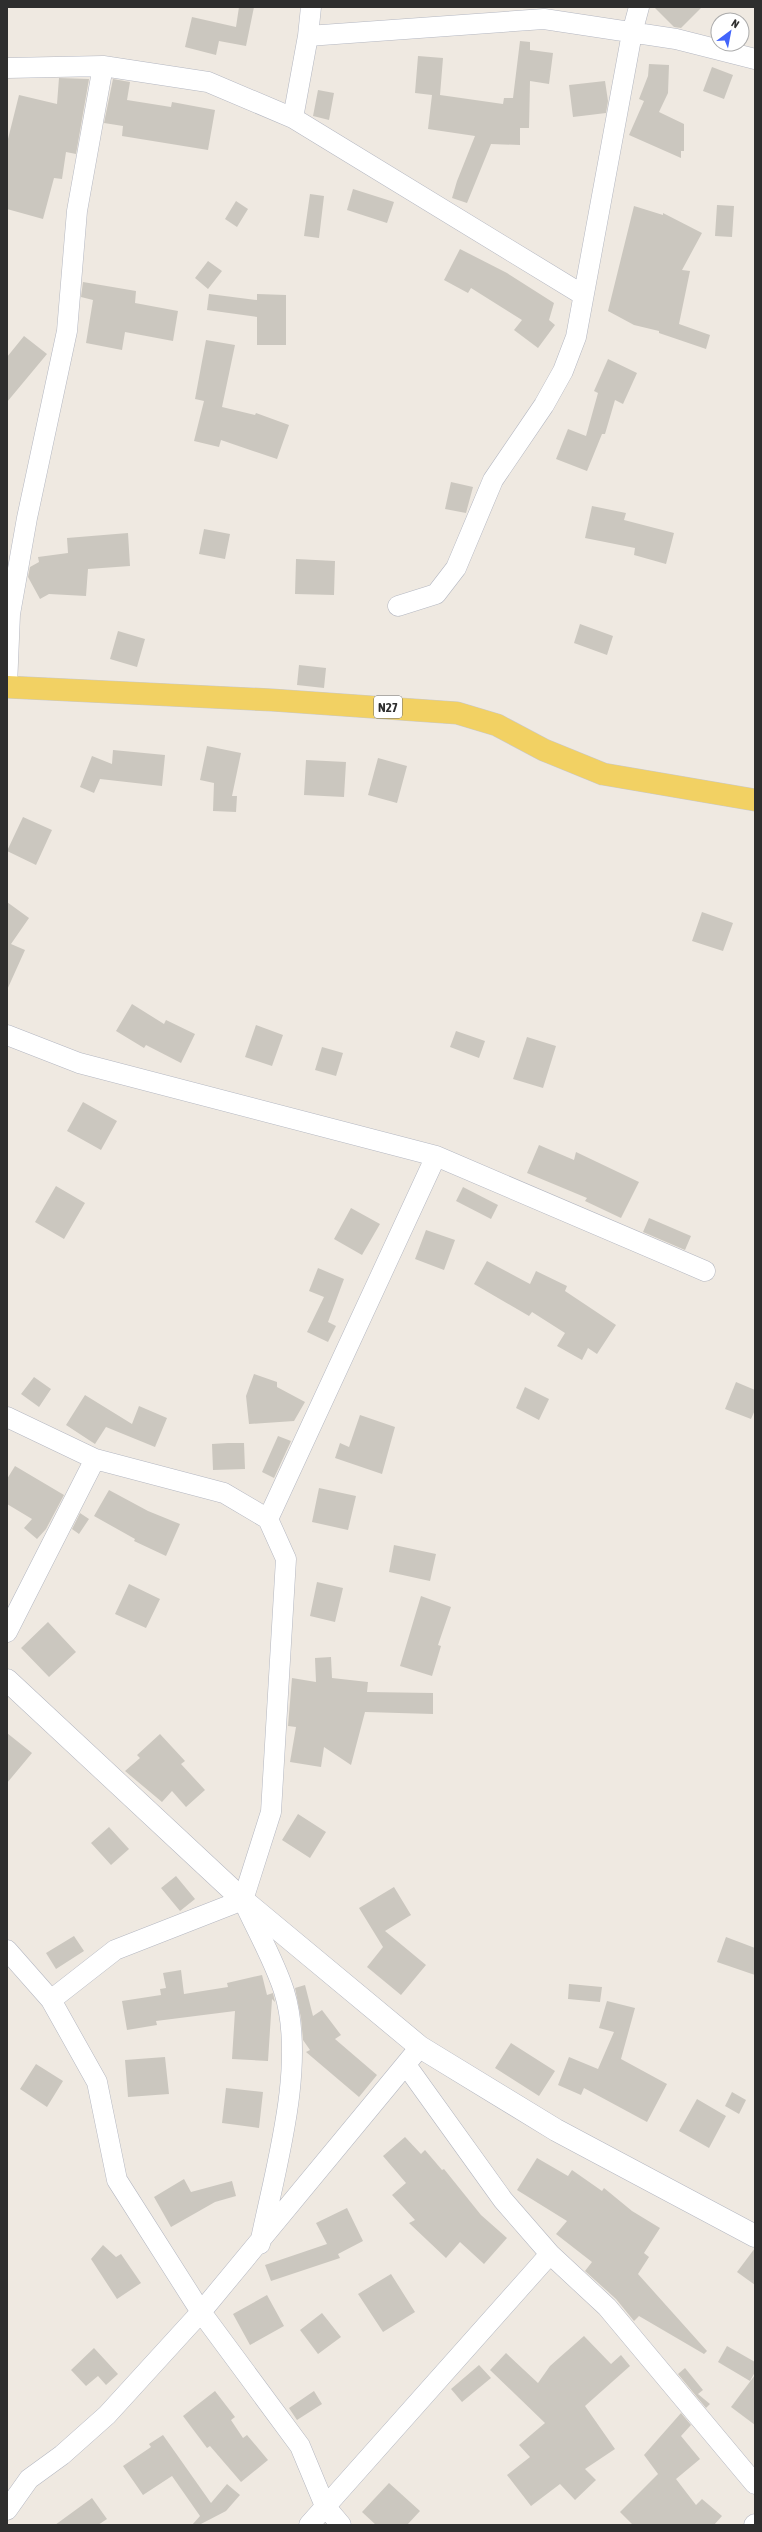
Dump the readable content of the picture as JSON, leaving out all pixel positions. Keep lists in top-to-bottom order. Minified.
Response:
{"streets":{"main road":["N27"]},"north":"top right"}
